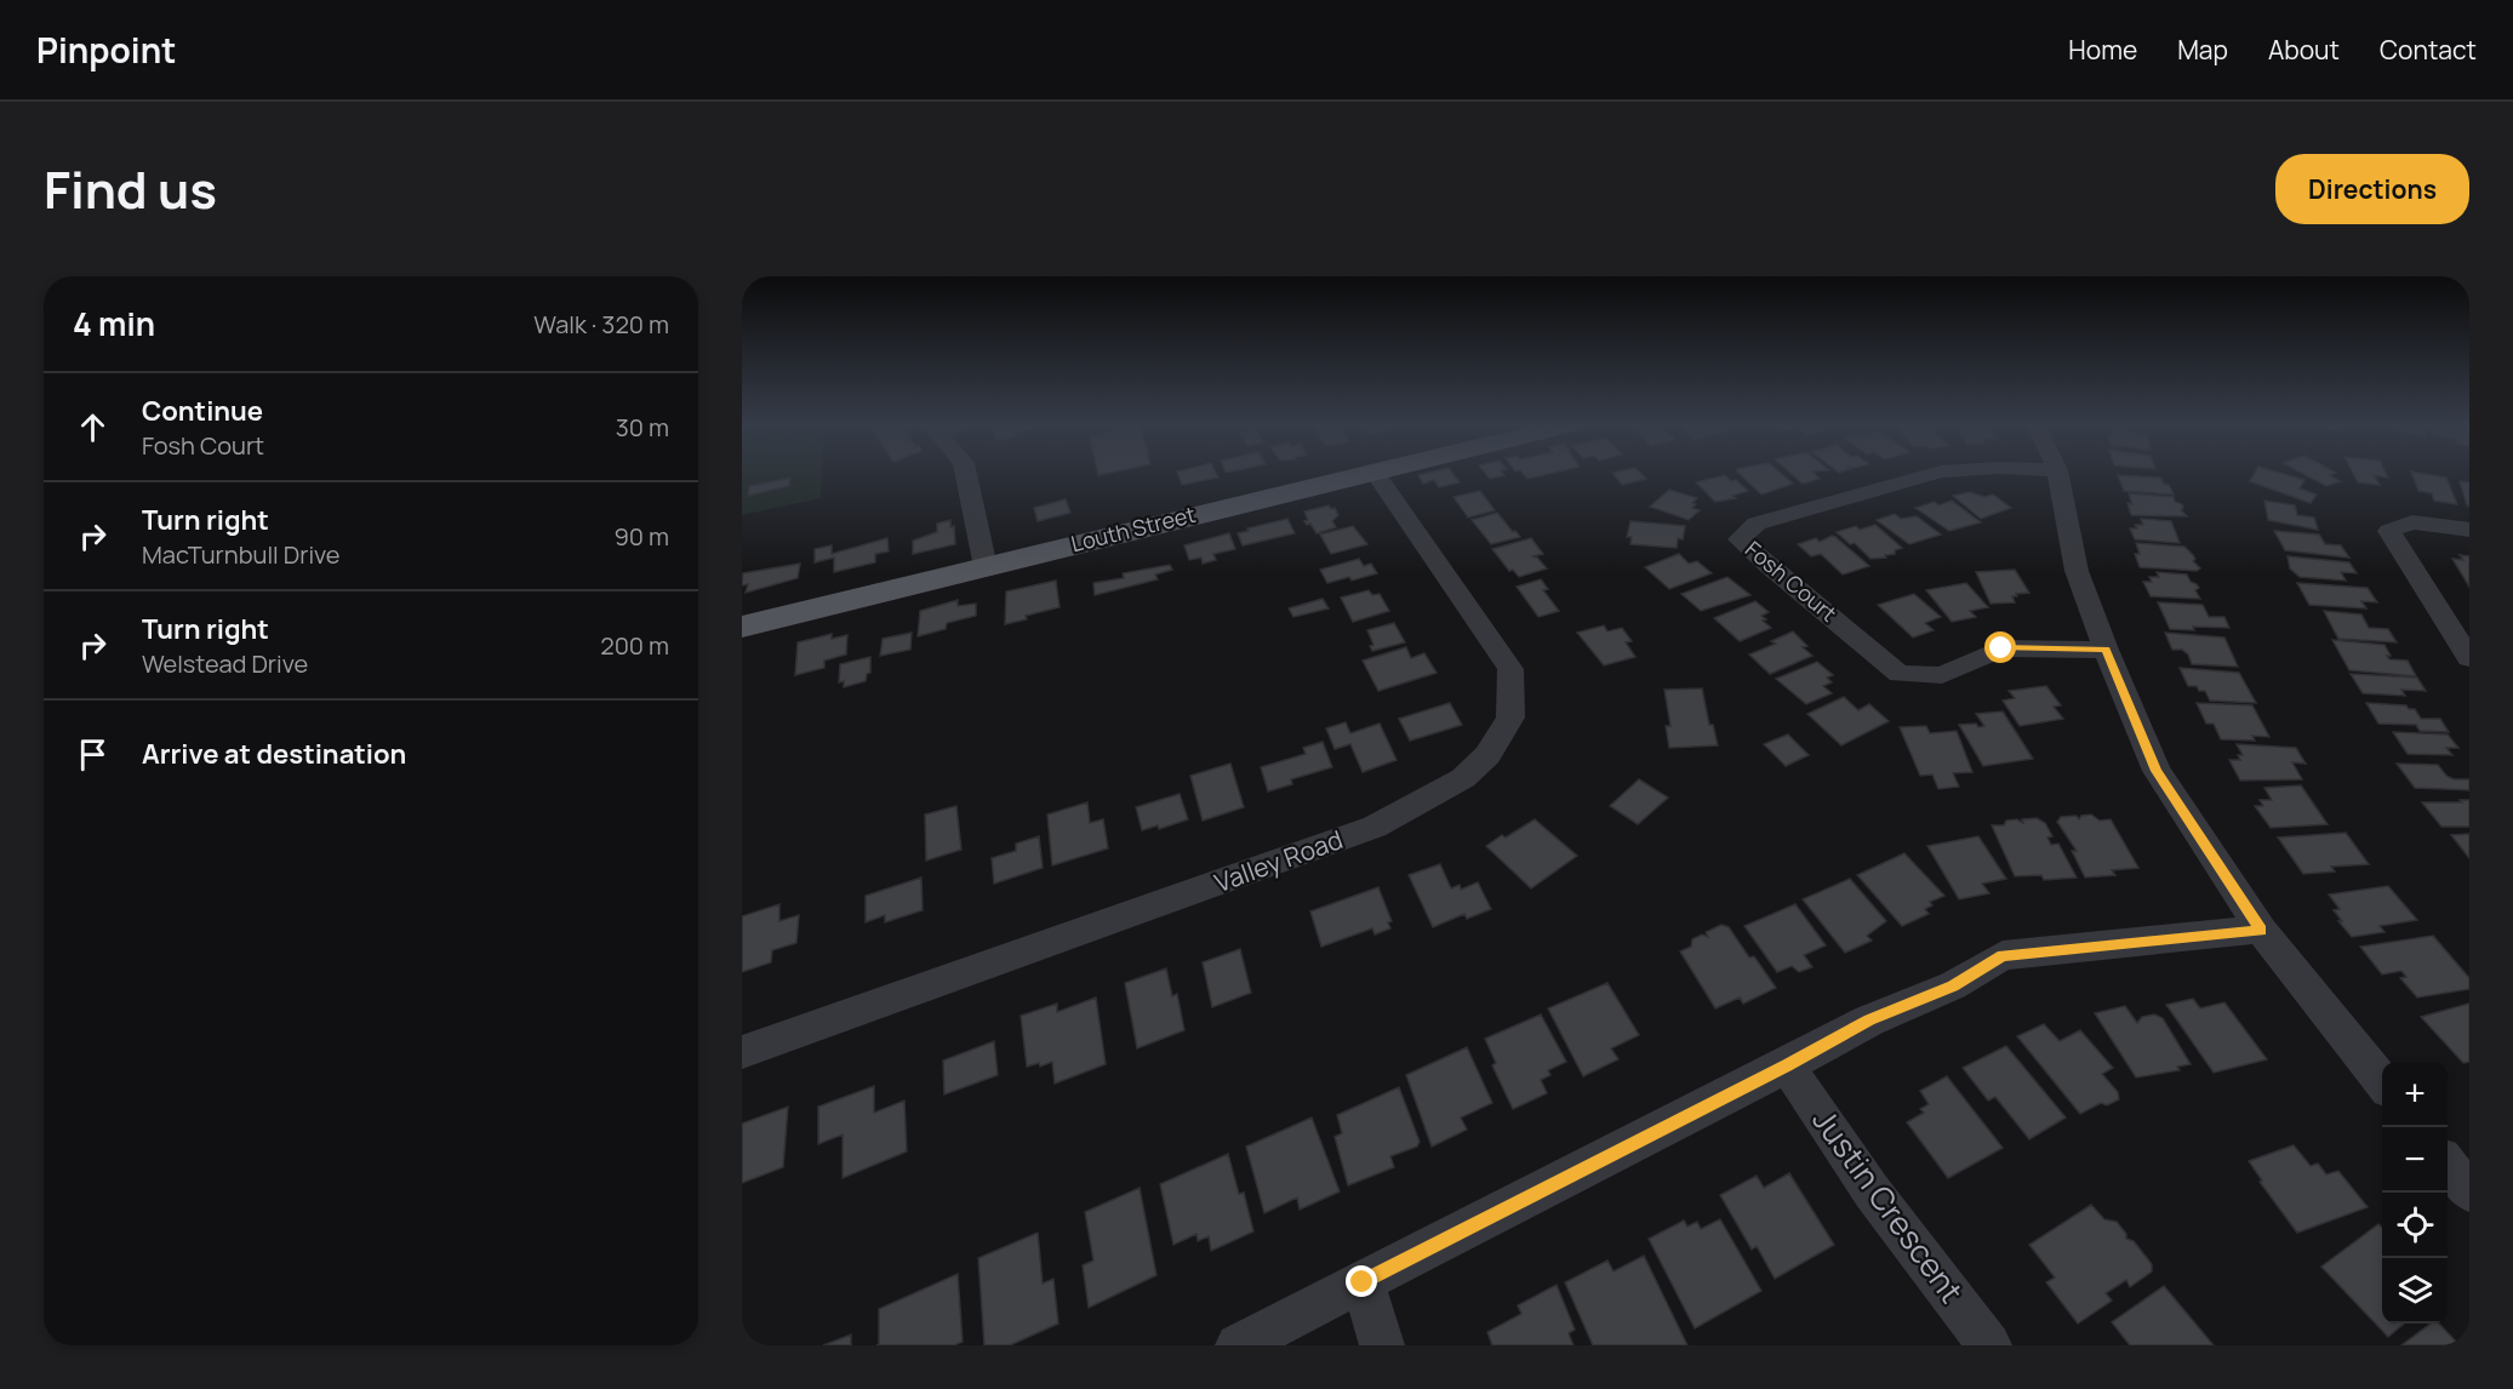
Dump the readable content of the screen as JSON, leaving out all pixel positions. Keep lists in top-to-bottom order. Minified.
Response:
{"streets":{"main road":["Louth Street"],"street":["Fosh Court","Valley Road","Justin Crescent"]},"page":{"header":"Pinpoint","nav":["Home","Map","About","Contact"],"title":"Find us","buttons":"Directions","heading":["4 min","Walk · 320 m"],"list":[["Continue","Fosh Court","30 m"],["Turn right","MacTurnbull Drive","90 m"],["Turn right","Welstead Drive","200 m"],"Arrive at destination"],"map_buttons":["+","−"]}}
